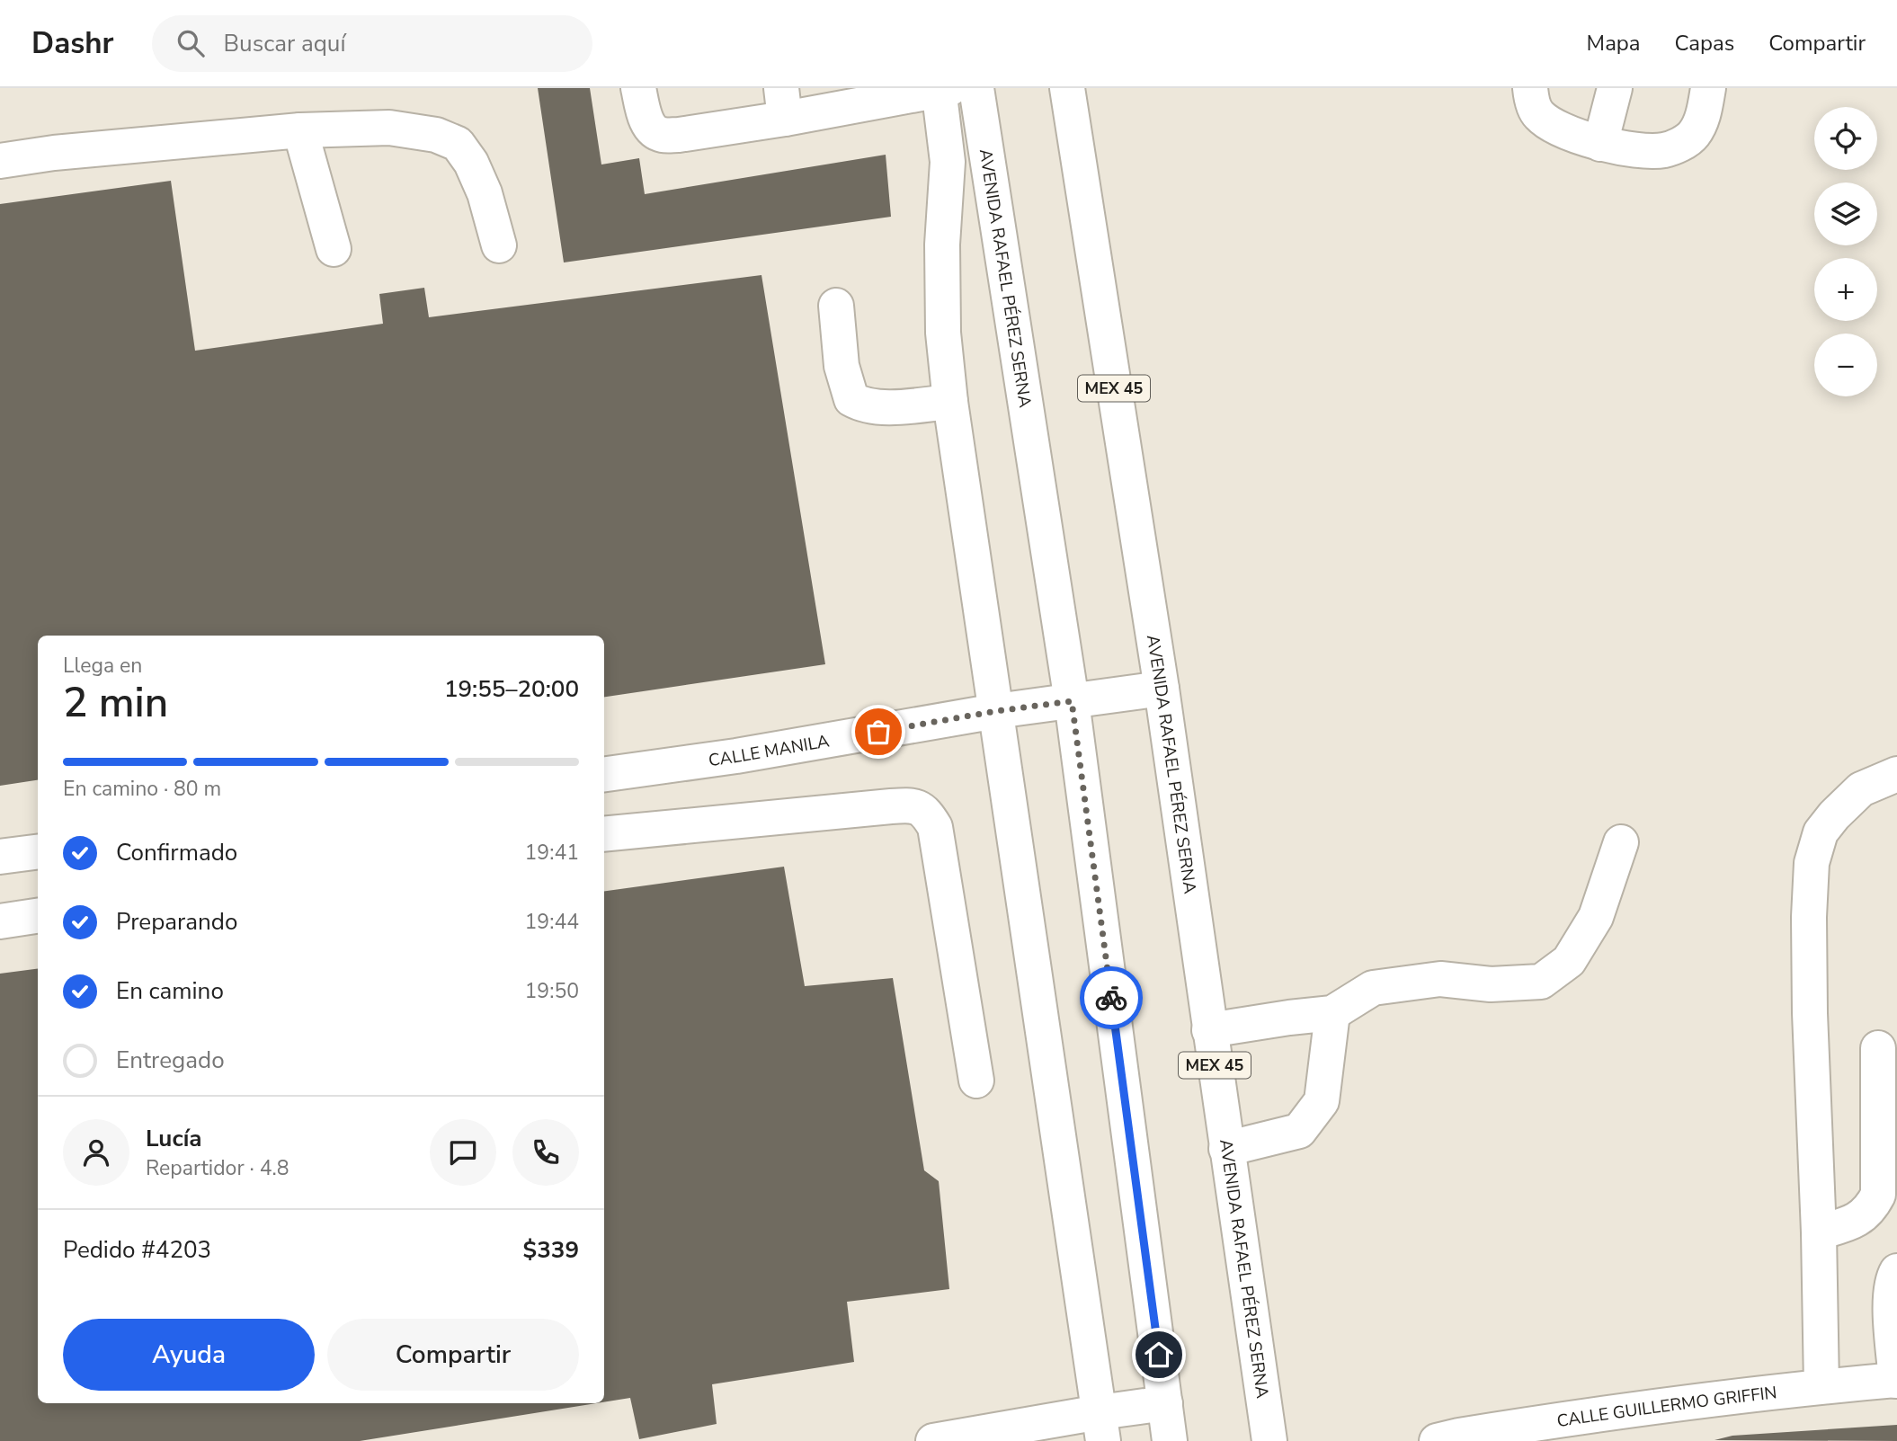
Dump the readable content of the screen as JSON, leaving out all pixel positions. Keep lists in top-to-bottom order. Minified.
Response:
{"streets":{"main road":["AVENIDA RAFAEL PÉREZ SERNA","MEX 45","CALLE MANILA","CALLE GUILLERMO GRIFFIN"]},"crossings":[["AVENIDA RAFAEL PÉREZ SERNA","CALLE MANILA"]],"page":{"header":"Dashr","search":"Buscar aquí","nav":["Mapa","Capas","Compartir"],"map_buttons":["+","−"],"heading":["2 min","Llega en","19:55–20:00"],"panel":["Lucía","Repartidor · 4.8","Pedido #4203","$339"],"bar":"En camino · 80 m","list":[["Confirmado","19:41"],["Preparando","19:44"],["En camino","19:50"],"Entregado"],"buttons":["Ayuda","Compartir"]}}
